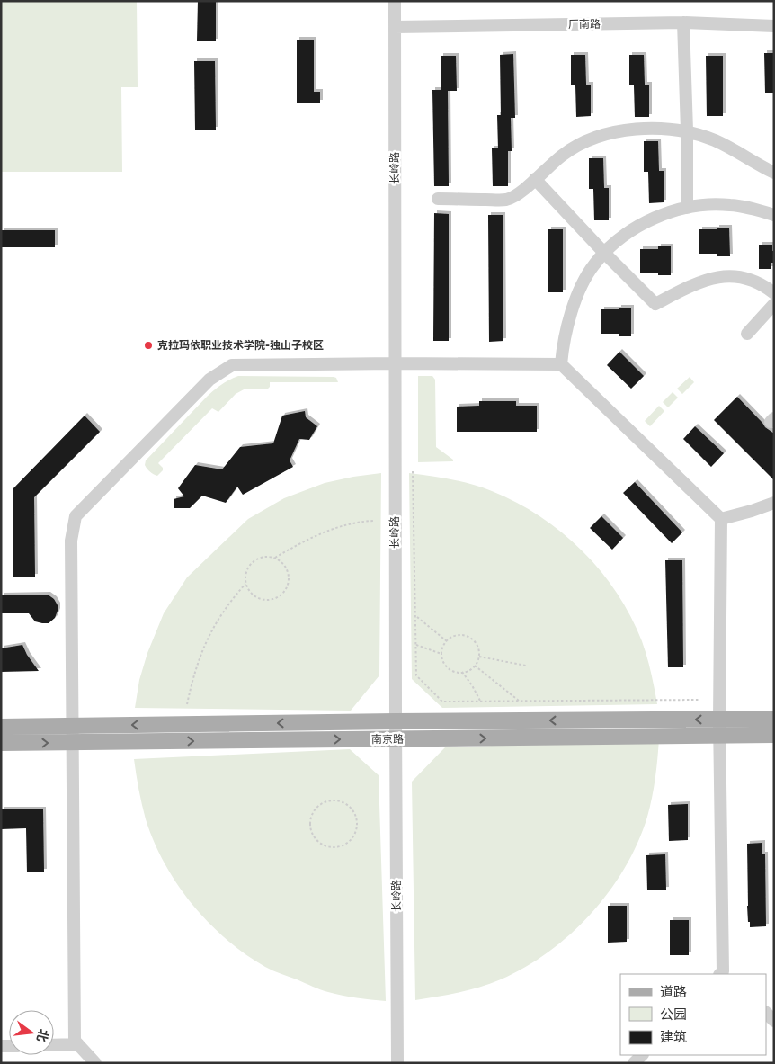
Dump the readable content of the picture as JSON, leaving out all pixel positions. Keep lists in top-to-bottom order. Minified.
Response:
{"streets":{"main road":["南京路"],"street":["厂南路","长岭路"]},"crossings":[["厂南路","长岭路"],["长岭路","南京路"]],"places":["克拉玛依职业技术学院-独山子校区"],"legend":["道路","公园","建筑"],"north":"right"}
